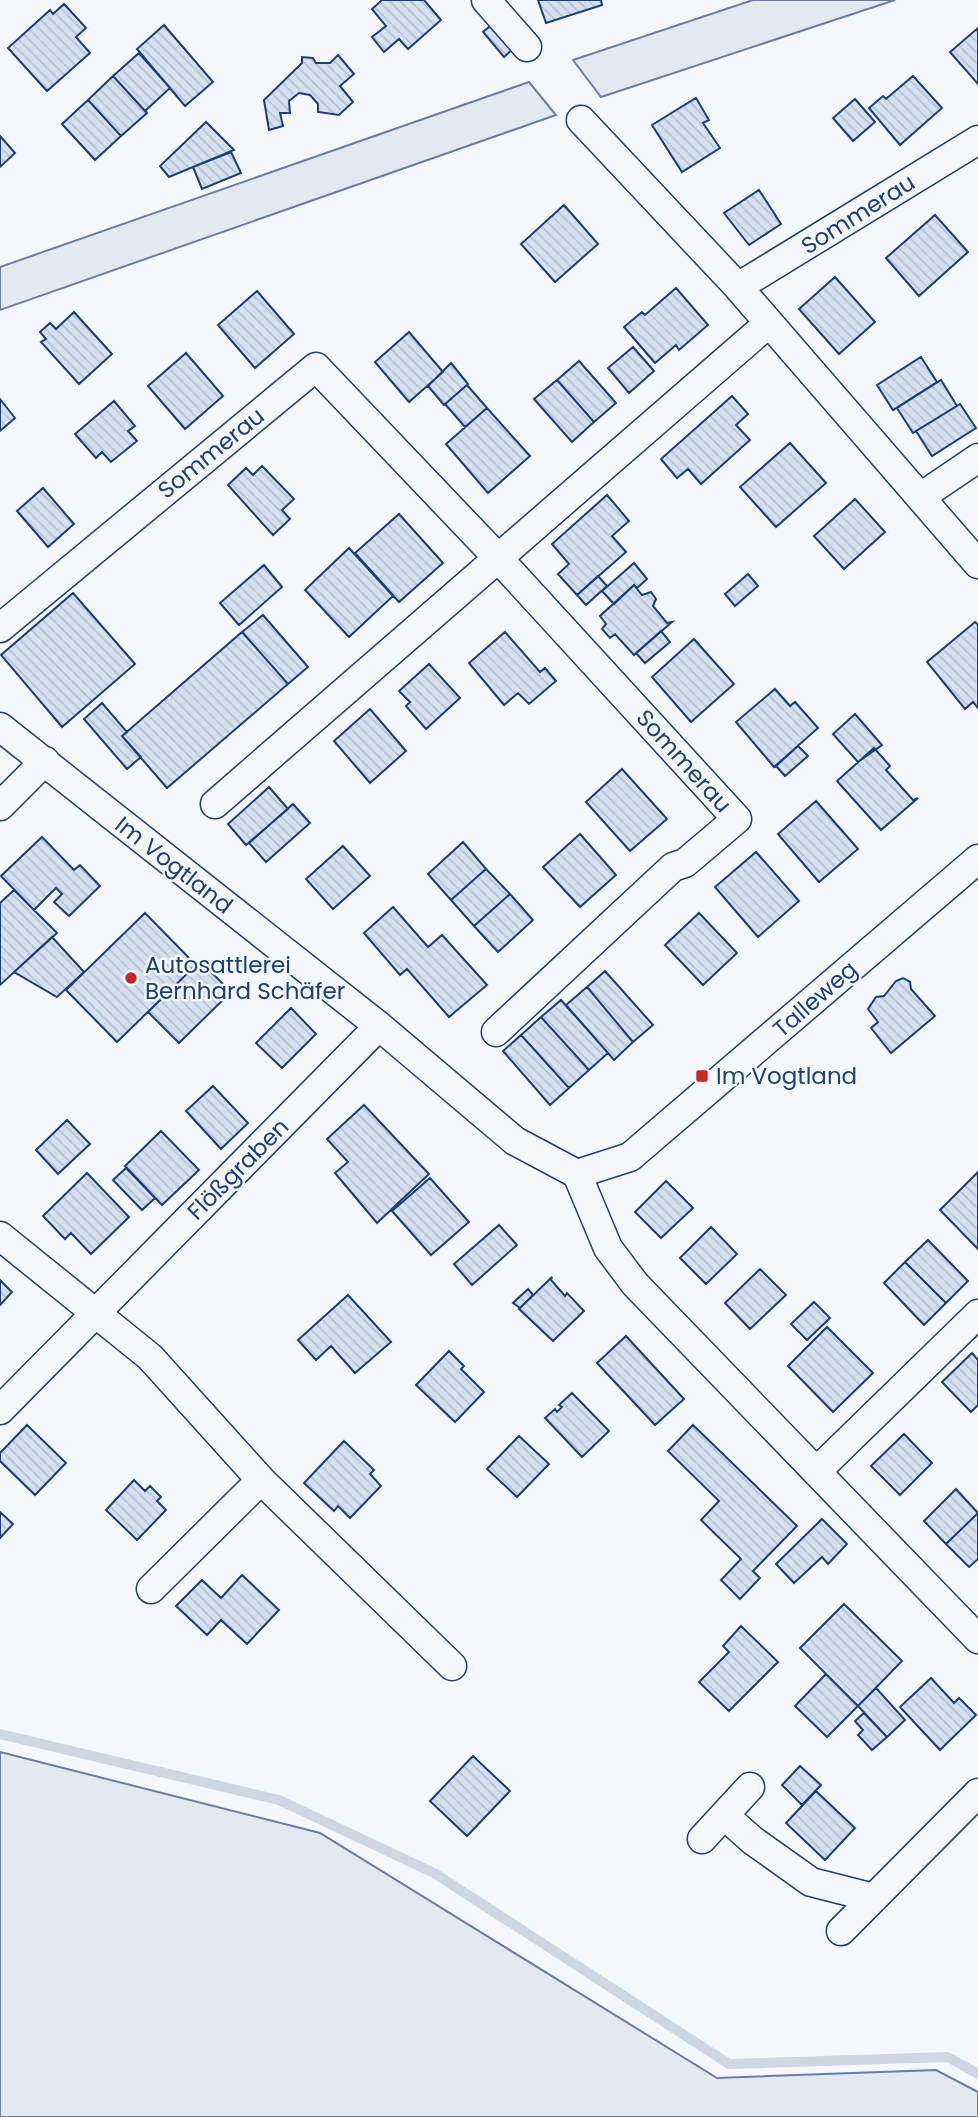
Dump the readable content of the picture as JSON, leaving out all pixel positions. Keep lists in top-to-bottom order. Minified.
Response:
{"streets":{"street":["Sommerau","Im Vogtland","Talleweg","Flößgraben"]},"crossings":[["Im Vogtland","Talleweg"],["Im Vogtland","Flößgraben"]],"places":{"other":["Autosattlerei Bernhard Schäfer"],"transit":["Im Vogtland"]}}
